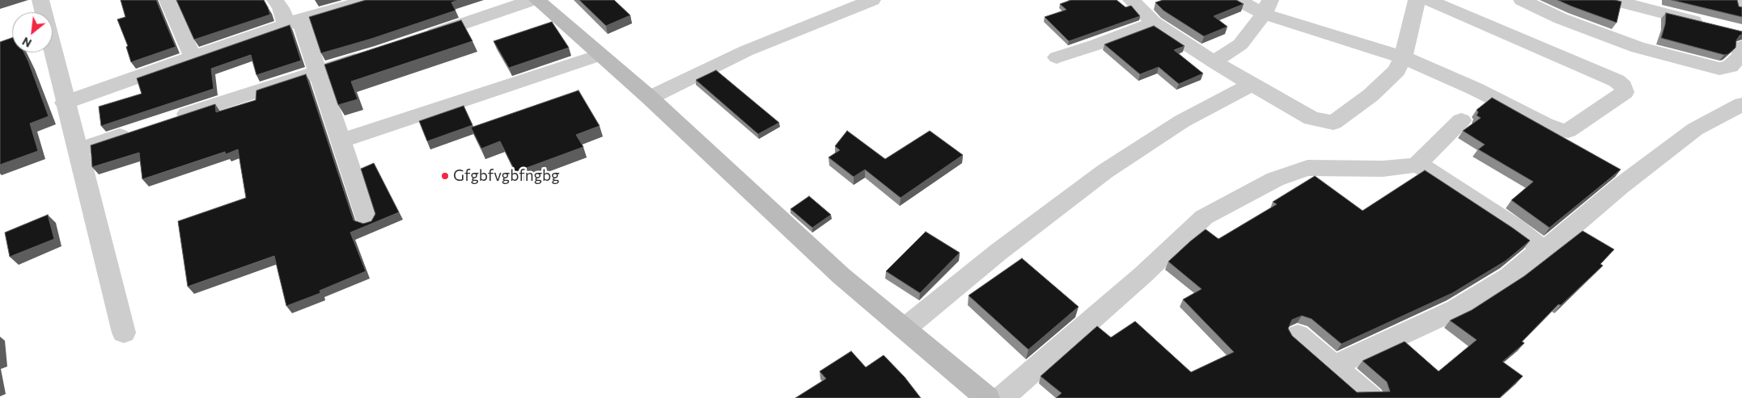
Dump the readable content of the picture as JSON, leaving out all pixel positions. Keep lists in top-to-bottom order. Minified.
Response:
{"places":["Gfgbfvgbfngbg"],"north":"bottom left"}
